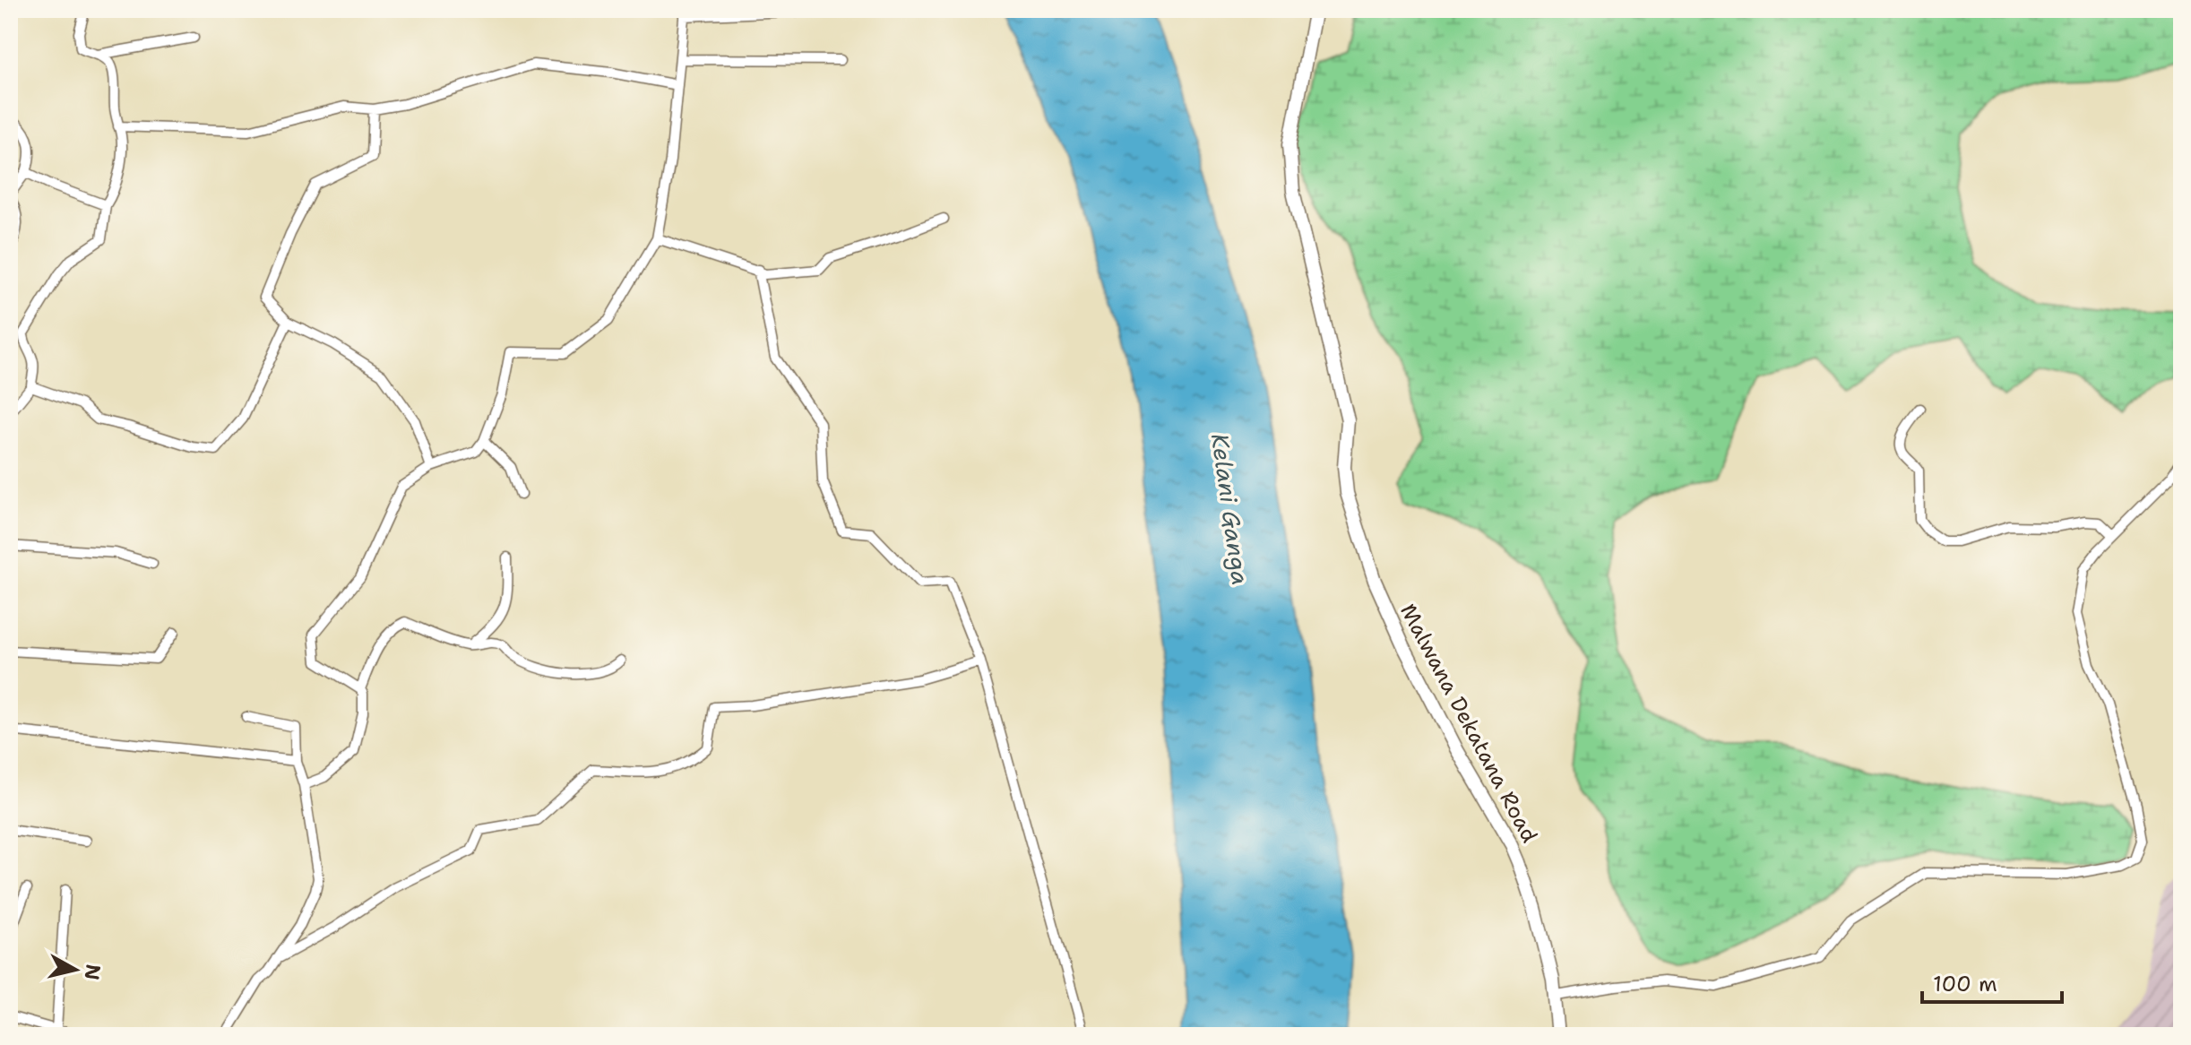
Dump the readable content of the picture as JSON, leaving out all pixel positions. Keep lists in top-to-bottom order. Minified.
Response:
{"streets":{"main road":["Malwana Dekatana Road"]},"water":["Kelani Ganga"],"scale_bar":"100 m","north":"right"}
